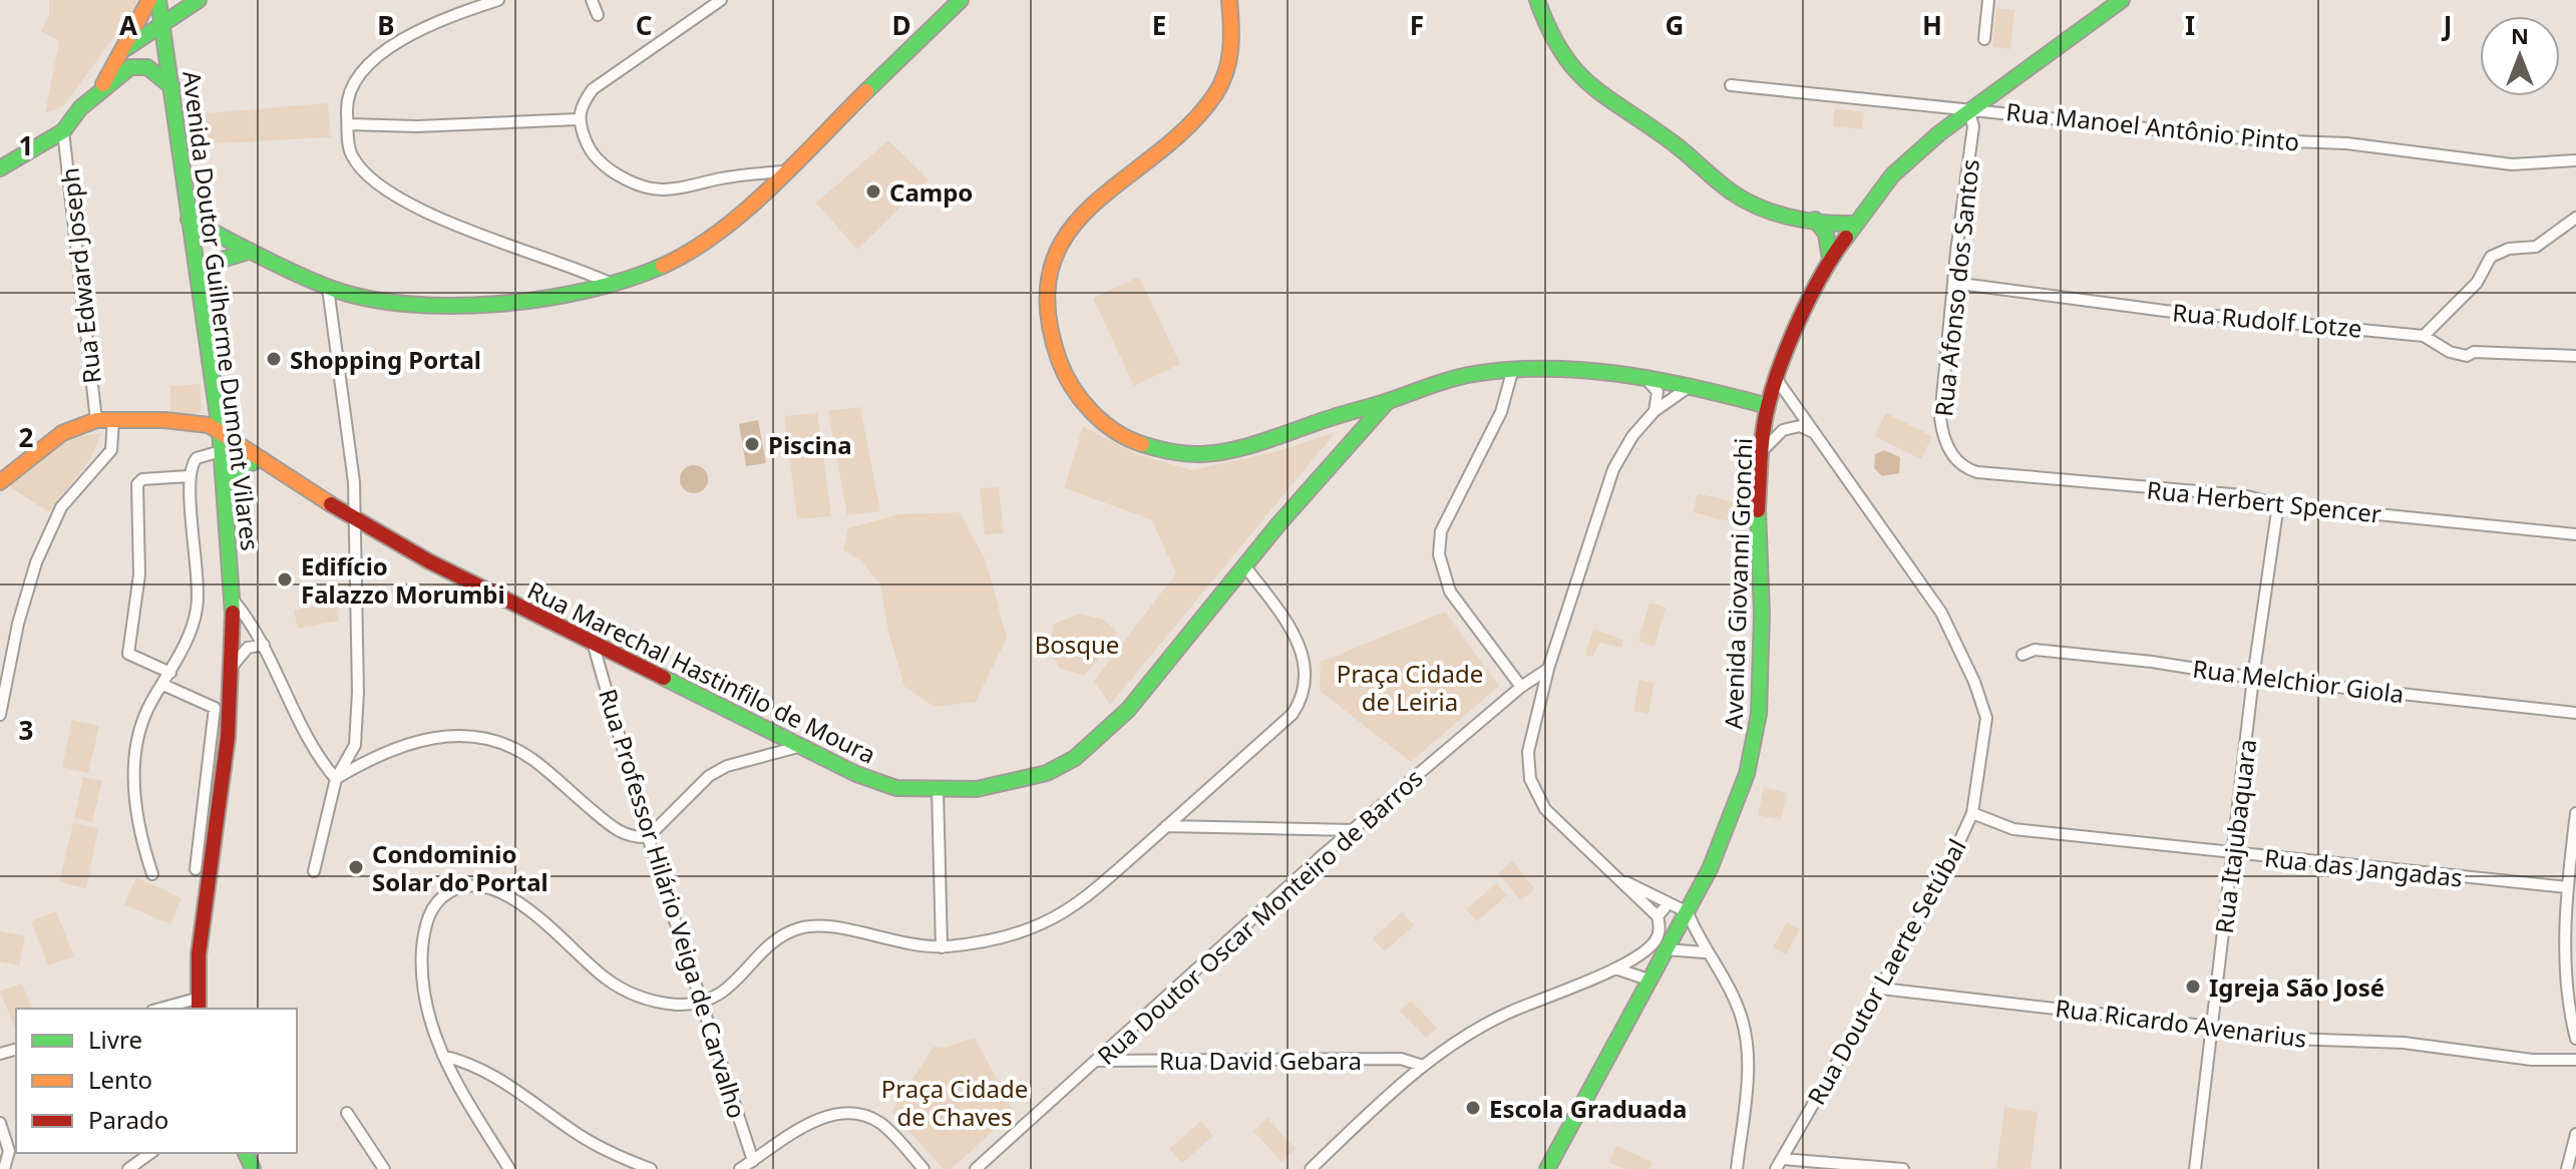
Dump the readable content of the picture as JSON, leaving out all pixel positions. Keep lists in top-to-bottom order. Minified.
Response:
{"streets":{"street":["Rua Manoel Antônio Pinto","Rua Edward Joseph","Rua Afonso dos Santos","Avenida Doutor Guilherme Dumont Vilares","Rua Rudolf Lotze","Rua Herbert Spencer","Avenida Giovanni Gronchi","Rua Marechal Hastinfilo de Moura","Rua Melchior Giola","Rua Itajubaquara","Rua das Jangadas","Rua Professor Hilário Veiga de Carvalho","Rua Doutor Oscar Monteiro de Barros","Rua Doutor Laerte Setúbal","Rua Ricardo Avenarius","Rua David Gebara"]},"crossings":[["Rua Manoel Antônio Pinto","Rua Afonso dos Santos"],["Rua Manoel Antônio Pinto","Avenida Giovanni Gronchi"],["Rua Edward Joseph","Rua Marechal Hastinfilo de Moura"],["Rua Afonso dos Santos","Rua Rudolf Lotze"],["Rua Afonso dos Santos","Rua Herbert Spencer"],["Rua Afonso dos Santos","Avenida Giovanni Gronchi"],["Avenida Doutor Guilherme Dumont Vilares","Rua Marechal Hastinfilo de Moura"],["Rua Herbert Spencer","Rua Itajubaquara"],["Avenida Giovanni Gronchi","Rua Doutor Laerte Setúbal"],["Rua Marechal Hastinfilo de Moura","Rua Professor Hilário Veiga de Carvalho"],["Rua Melchior Giola","Rua Itajubaquara"],["Rua Itajubaquara","Rua das Jangadas"],["Rua Itajubaquara","Rua Ricardo Avenarius"],["Rua das Jangadas","Rua Doutor Laerte Setúbal"],["Rua Doutor Oscar Monteiro de Barros","Rua David Gebara"],["Rua Doutor Laerte Setúbal","Rua Ricardo Avenarius"]],"parks":["Bosque","Praça Cidade de Leiria","Praça Cidade de Chaves"],"places":["Campo","Shopping Portal","Piscina","Edifício Falazzo Morumbi","Condominio Solar do Portal","Igreja São José","Escola Graduada"],"legend":["Livre","Lento","Parado"],"north":"top","grid":{"columns":["A","B","C","D","E","F","G","H","I","J"],"rows":["1","2","3"]}}
